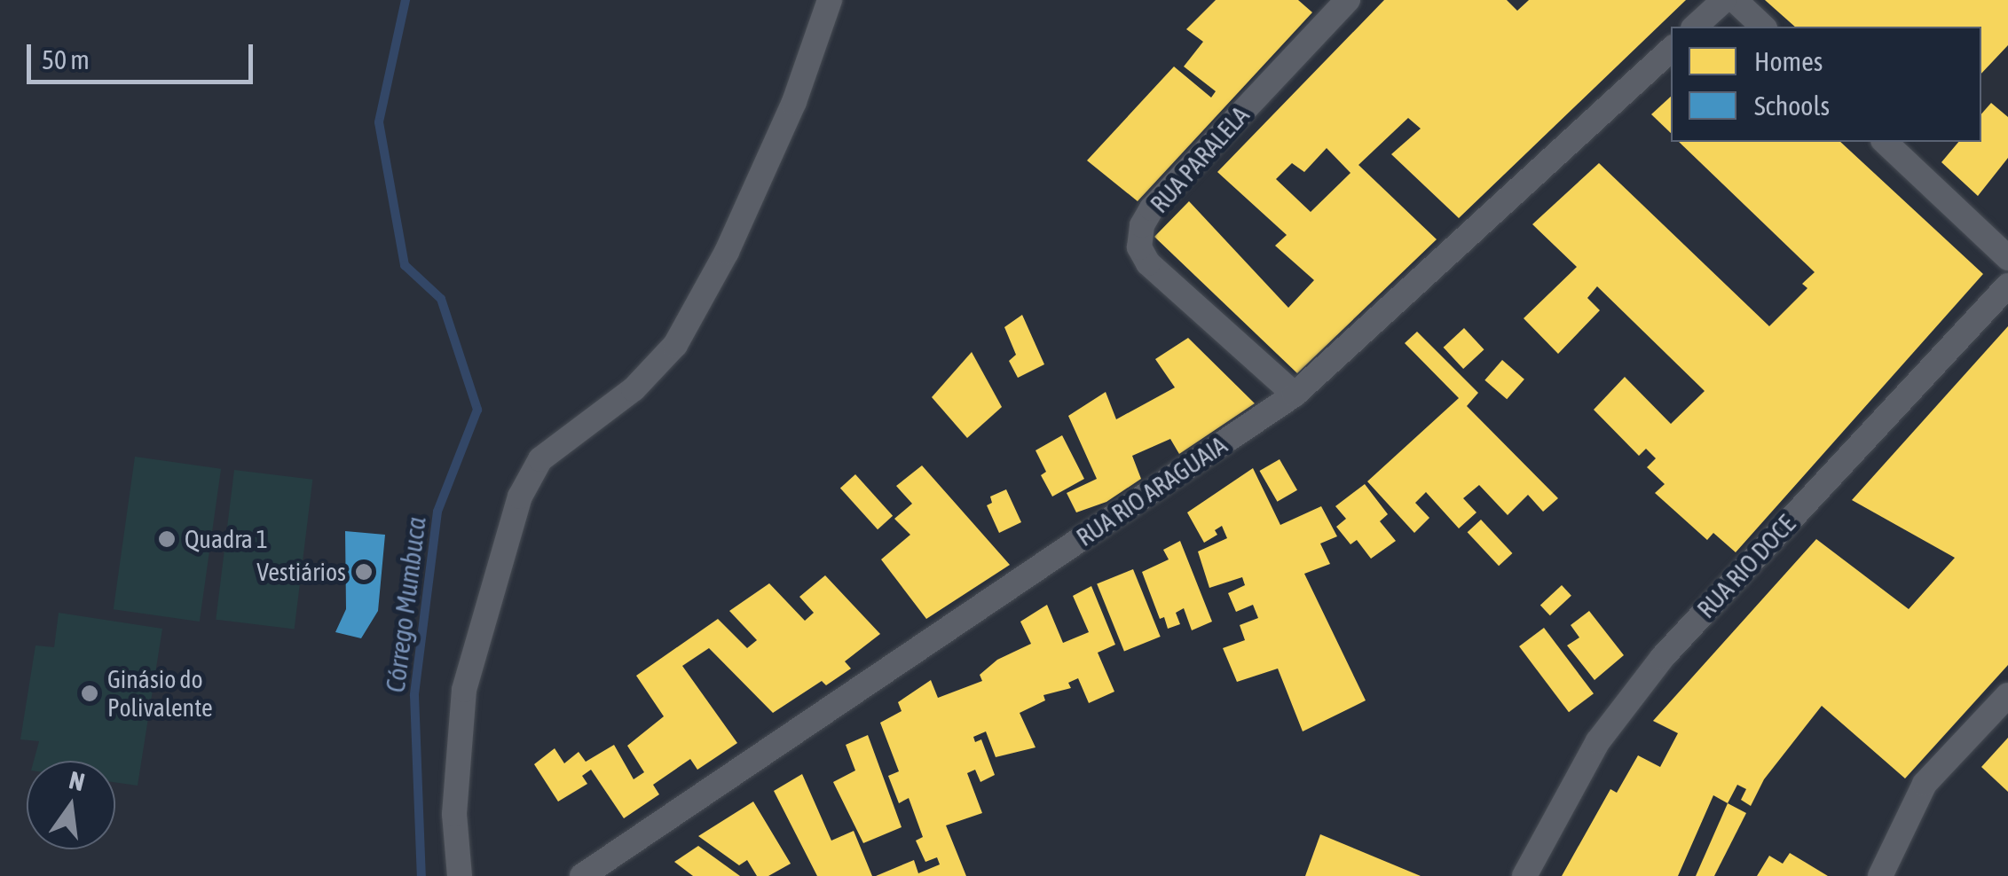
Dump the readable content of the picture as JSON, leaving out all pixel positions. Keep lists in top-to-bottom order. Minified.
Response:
{"streets":{"street":["RUA PARALELA","RUA RIO ARAGUAIA","RUA RIO DOCE"]},"crossings":[["RUA PARALELA","RUA RIO ARAGUAIA"]],"water":["Córrego Mumbuca"],"places":["Quadra 1","Vestiários","Ginásio do Polivalente"],"legend":["Homes","Schools"],"scale_bar":"50 m","north":"top"}
